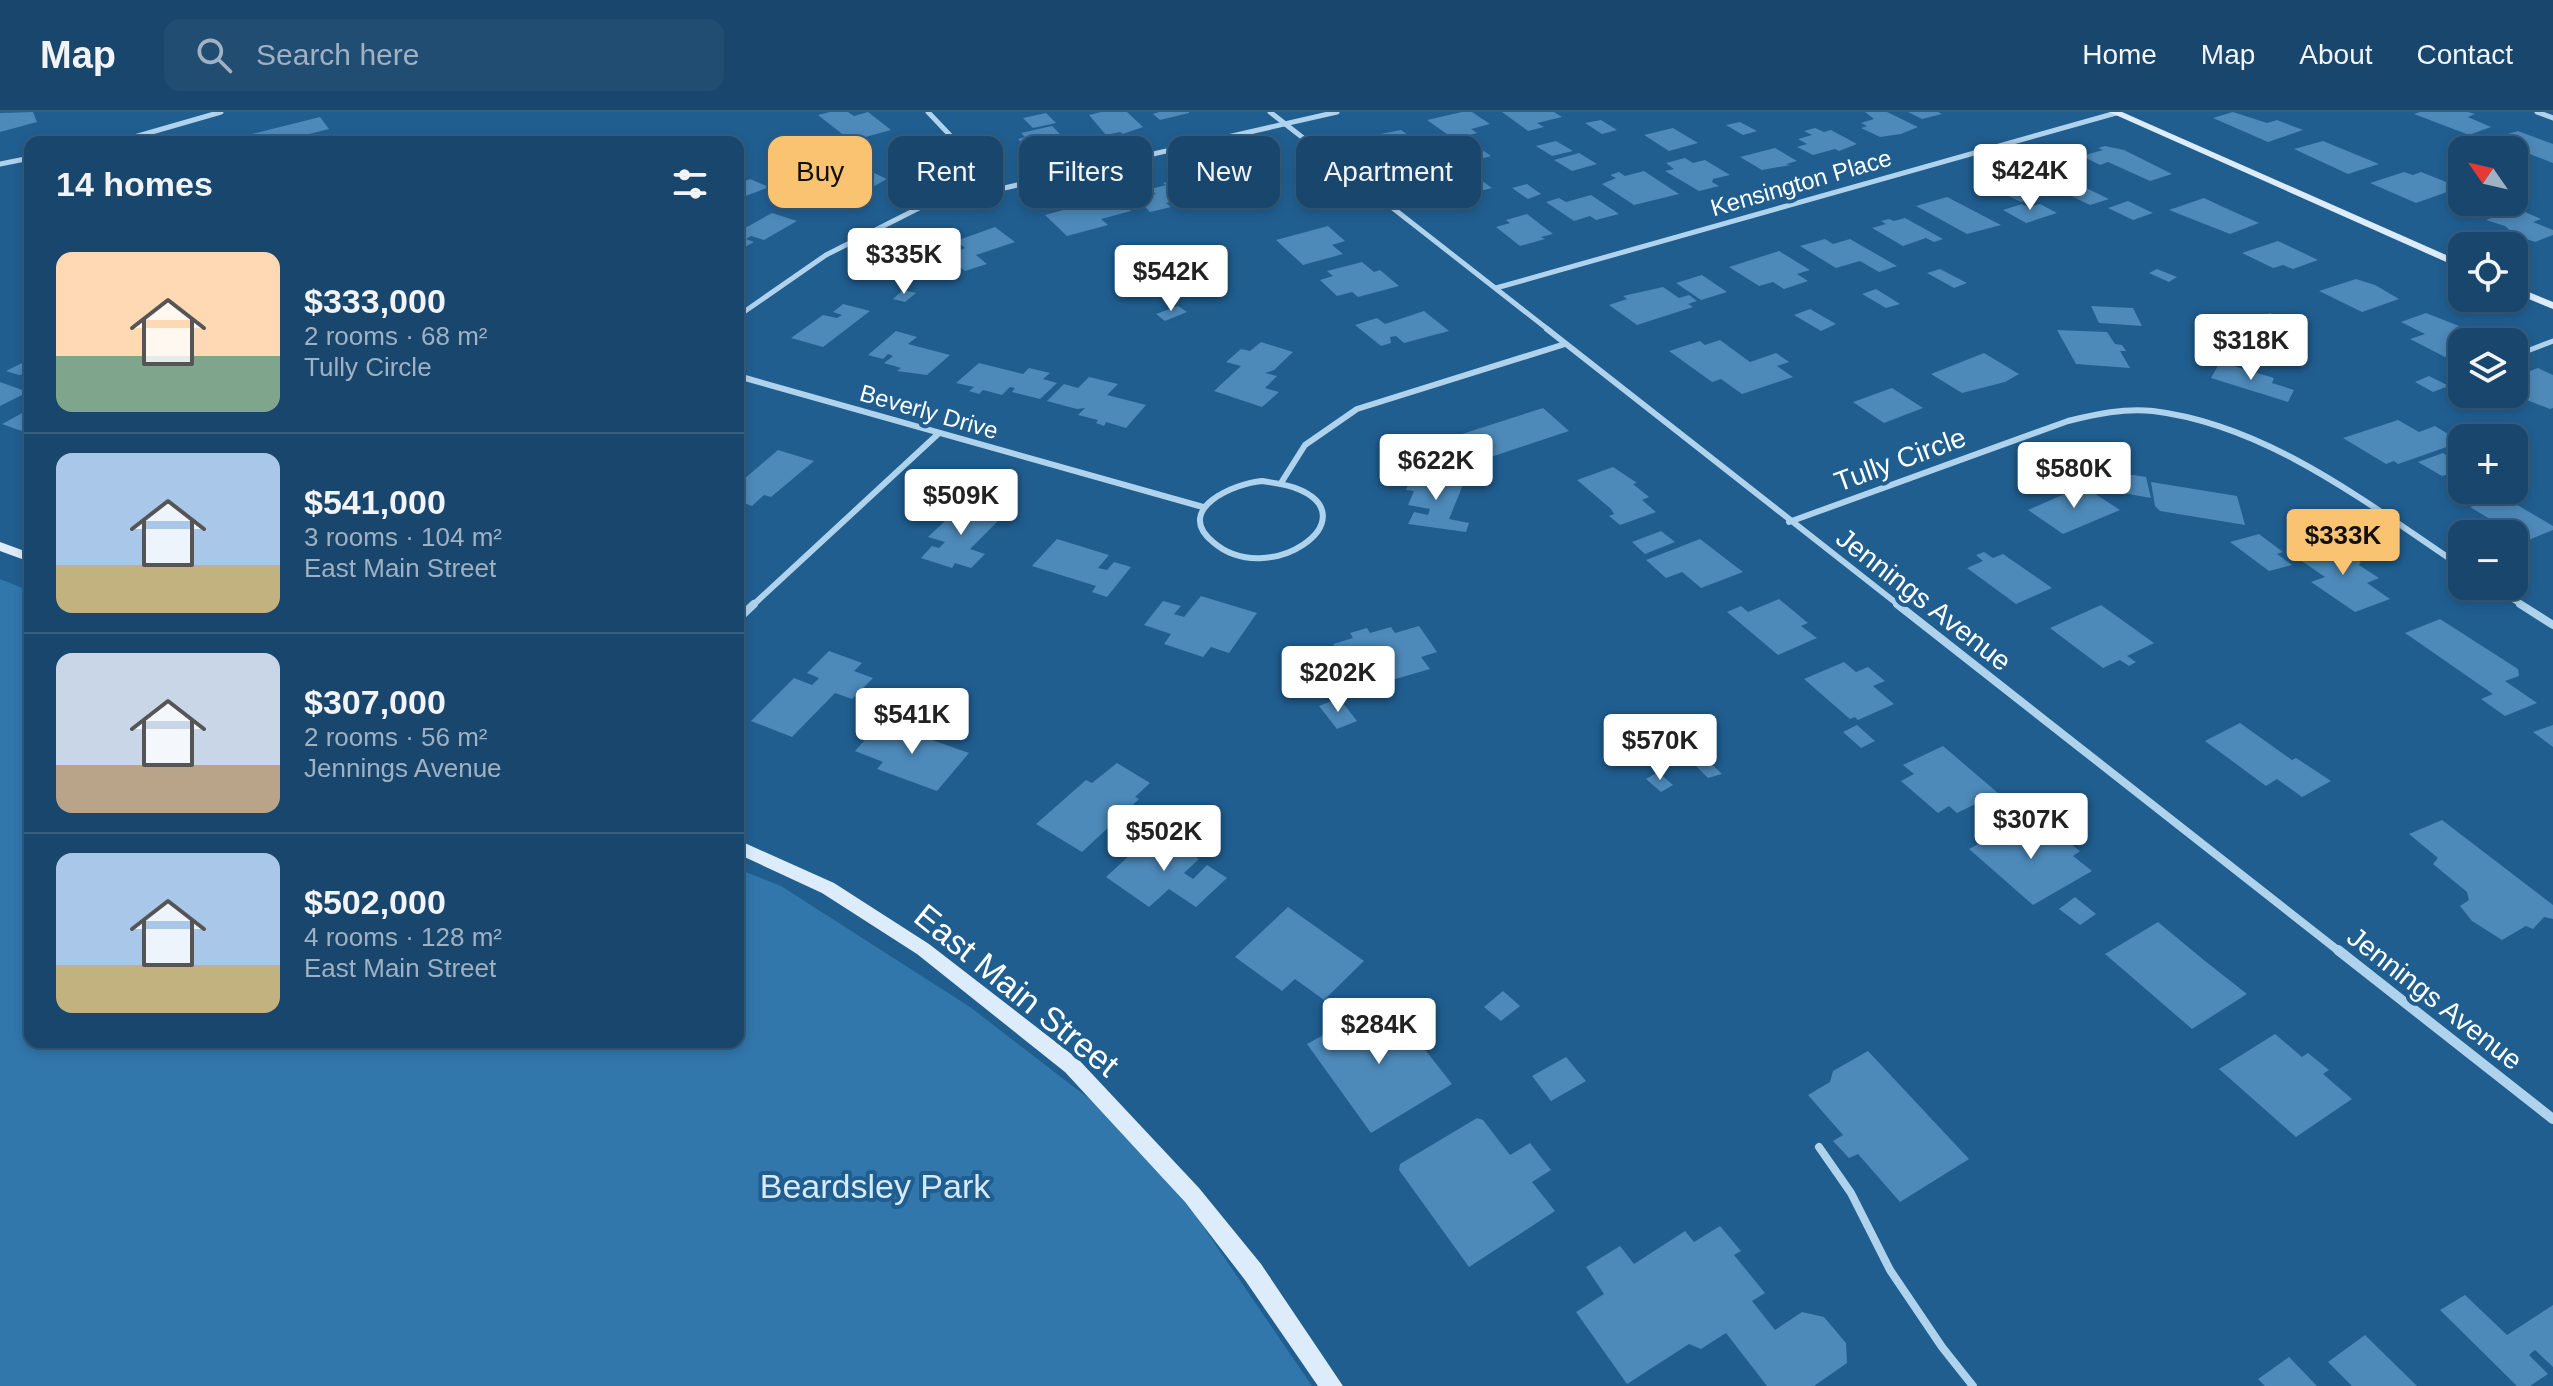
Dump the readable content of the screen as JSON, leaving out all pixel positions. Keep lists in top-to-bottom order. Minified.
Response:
{"streets":{"main road":["East Main Street"],"street":["Kensington Place","Beverly Drive","Tully Circle","Jennings Avenue"]},"crossings":[["Kensington Place","Jennings Avenue"],["Tully Circle","Jennings Avenue"]],"parks":["Beardsley Park"],"north":"top left","page":{"header":"Map","search":"Search here","nav":["Home","Map","About","Contact"],"map_buttons":["+","−"],"chip":["Buy","Rent","Filters","New","Apartment"],"heading":"14 homes","price":["$424K","$335K","$542K","$318K","$622K","$580K","$509K","$333K","$202K","$541K","$570K","$307K","$502K","$284K"],"list":[{"name":"$333,000","note":"2 rooms · 68 m² · Tully Circle"},{"name":"$541,000","note":"3 rooms · 104 m² · East Main Street"},{"name":"$307,000","note":"2 rooms · 56 m² · Jennings Avenue"},{"name":"$502,000","note":"4 rooms · 128 m² · East Main Street"}]}}
